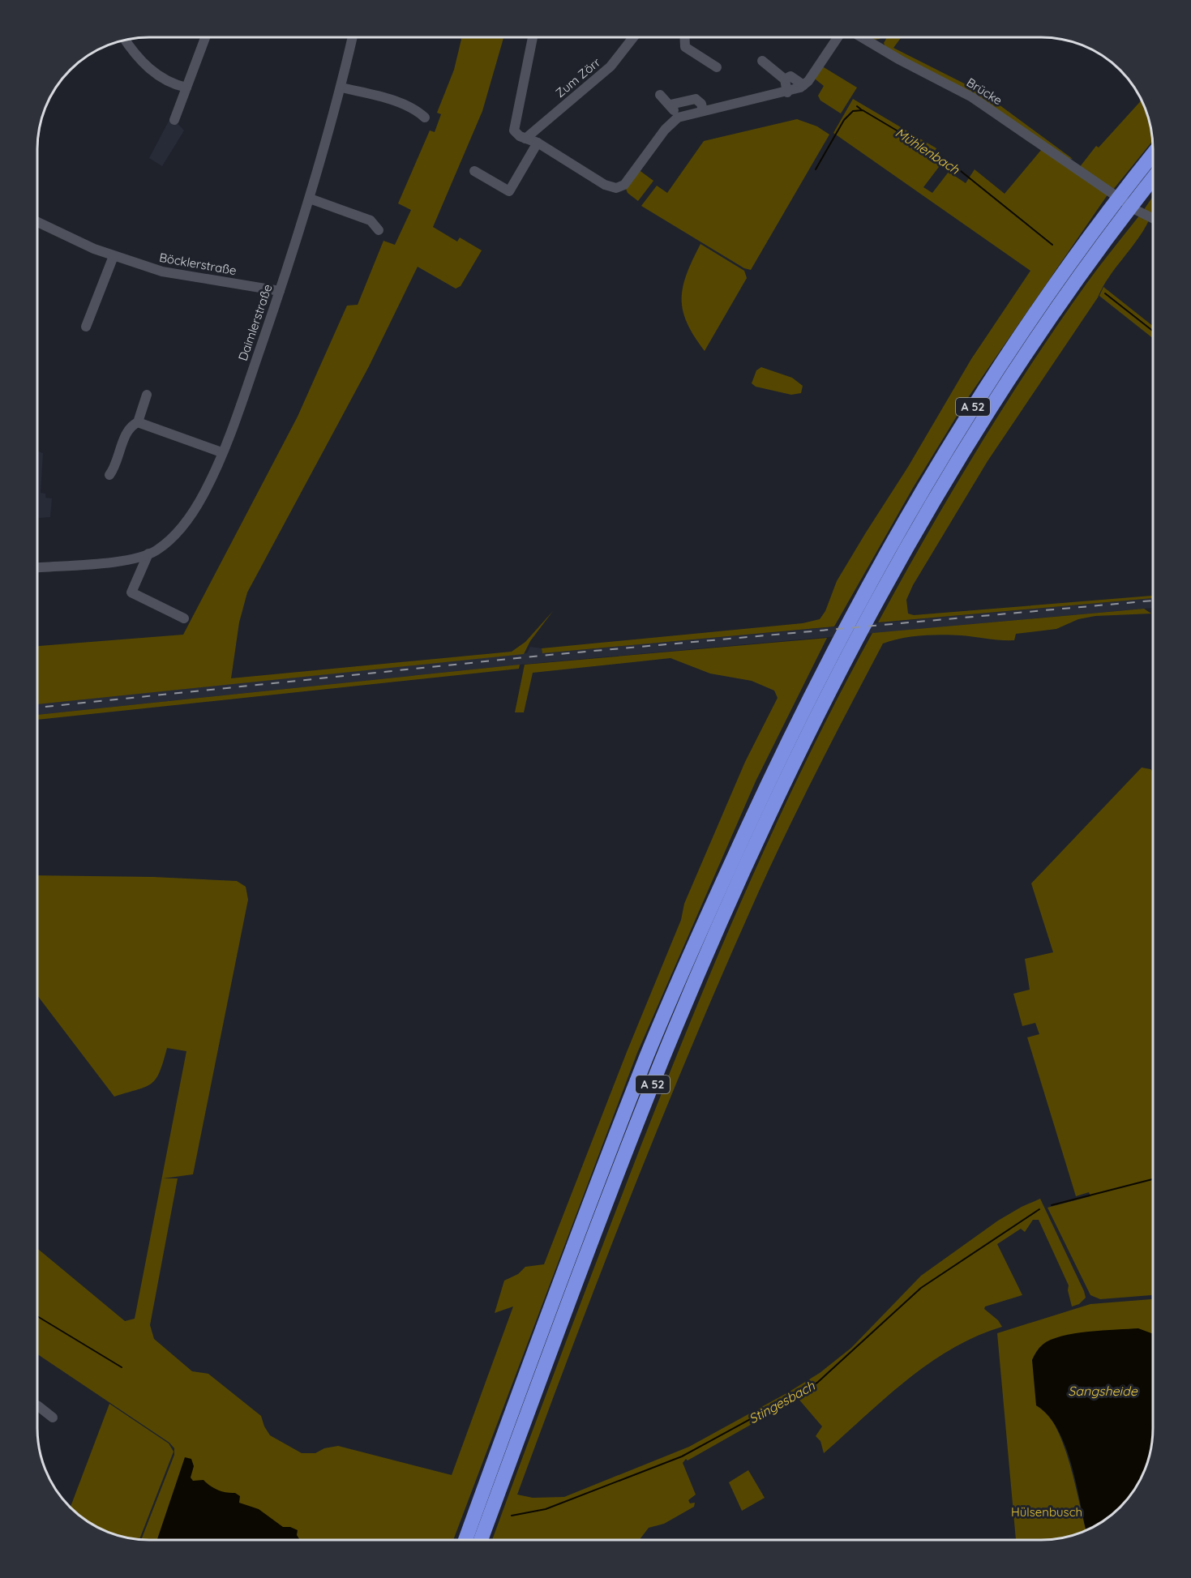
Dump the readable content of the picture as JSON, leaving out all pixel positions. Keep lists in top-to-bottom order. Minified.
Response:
{"streets":{"highway":["A 52"],"street":["Zum Zörr","Brücke","Böcklerstraße","Daimlerstraße"]},"crossings":[["Böcklerstraße","Daimlerstraße"]],"water":["Mühlenbach","Sangsheide","Stingesbach"],"parks":["Hülsenbusch"]}
